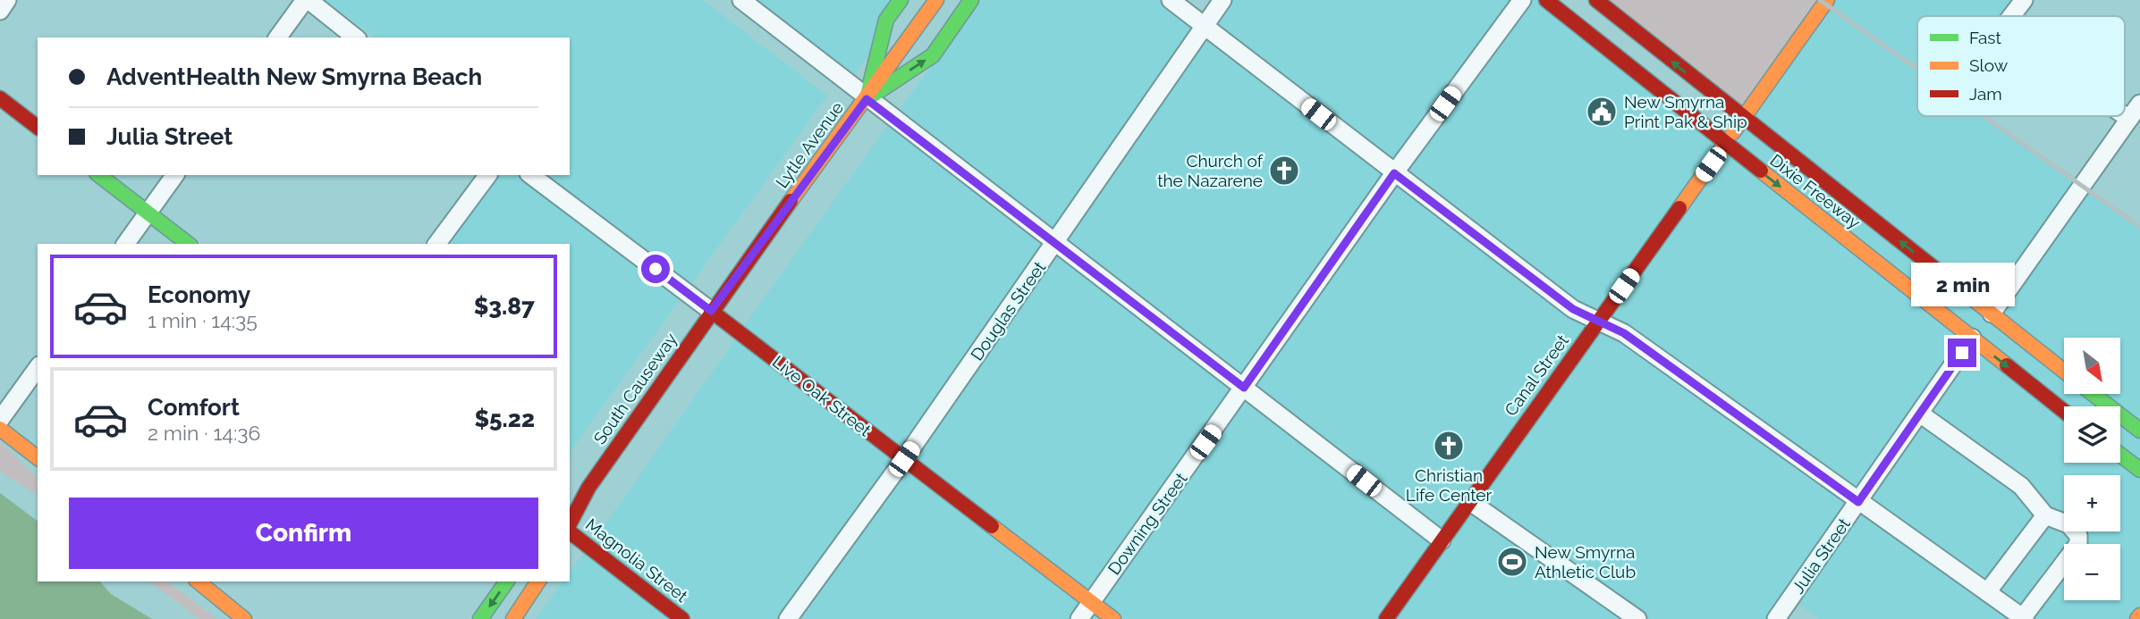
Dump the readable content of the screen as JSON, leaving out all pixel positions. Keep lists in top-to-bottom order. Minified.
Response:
{"streets":{"main road":["Lytle Avenue","Dixie Freeway","Canal Street","South Causeway","Live Oak Street","Magnolia Street"],"street":["Douglas Street","Downing Street","Julia Street"]},"crossings":[["Lytle Avenue","South Causeway"],["Lytle Avenue","Live Oak Street"],["Dixie Freeway","Canal Street"],["Dixie Freeway","Julia Street"],["Douglas Street","Live Oak Street"],["South Causeway","Live Oak Street"],["Live Oak Street","Downing Street"]],"places":{"public building":["New Smyrna Print Pak & Ship"],"church":["Church of the Nazarene","Christian Life Center"],"sports":["New Smyrna Athletic Club"]},"legend":["Fast","Slow","Jam"],"north":"bottom right","page":{"banner":["AdventHealth New Smyrna Beach","Julia Street"],"list":[{"name":"Economy","note":"1 min · 14:35","value":"$3.87"},{"name":"Comfort","note":"2 min · 14:36","value":"$5.22"}],"bubble":"2 min","map_buttons":["+","−"],"buttons":"Confirm"}}
